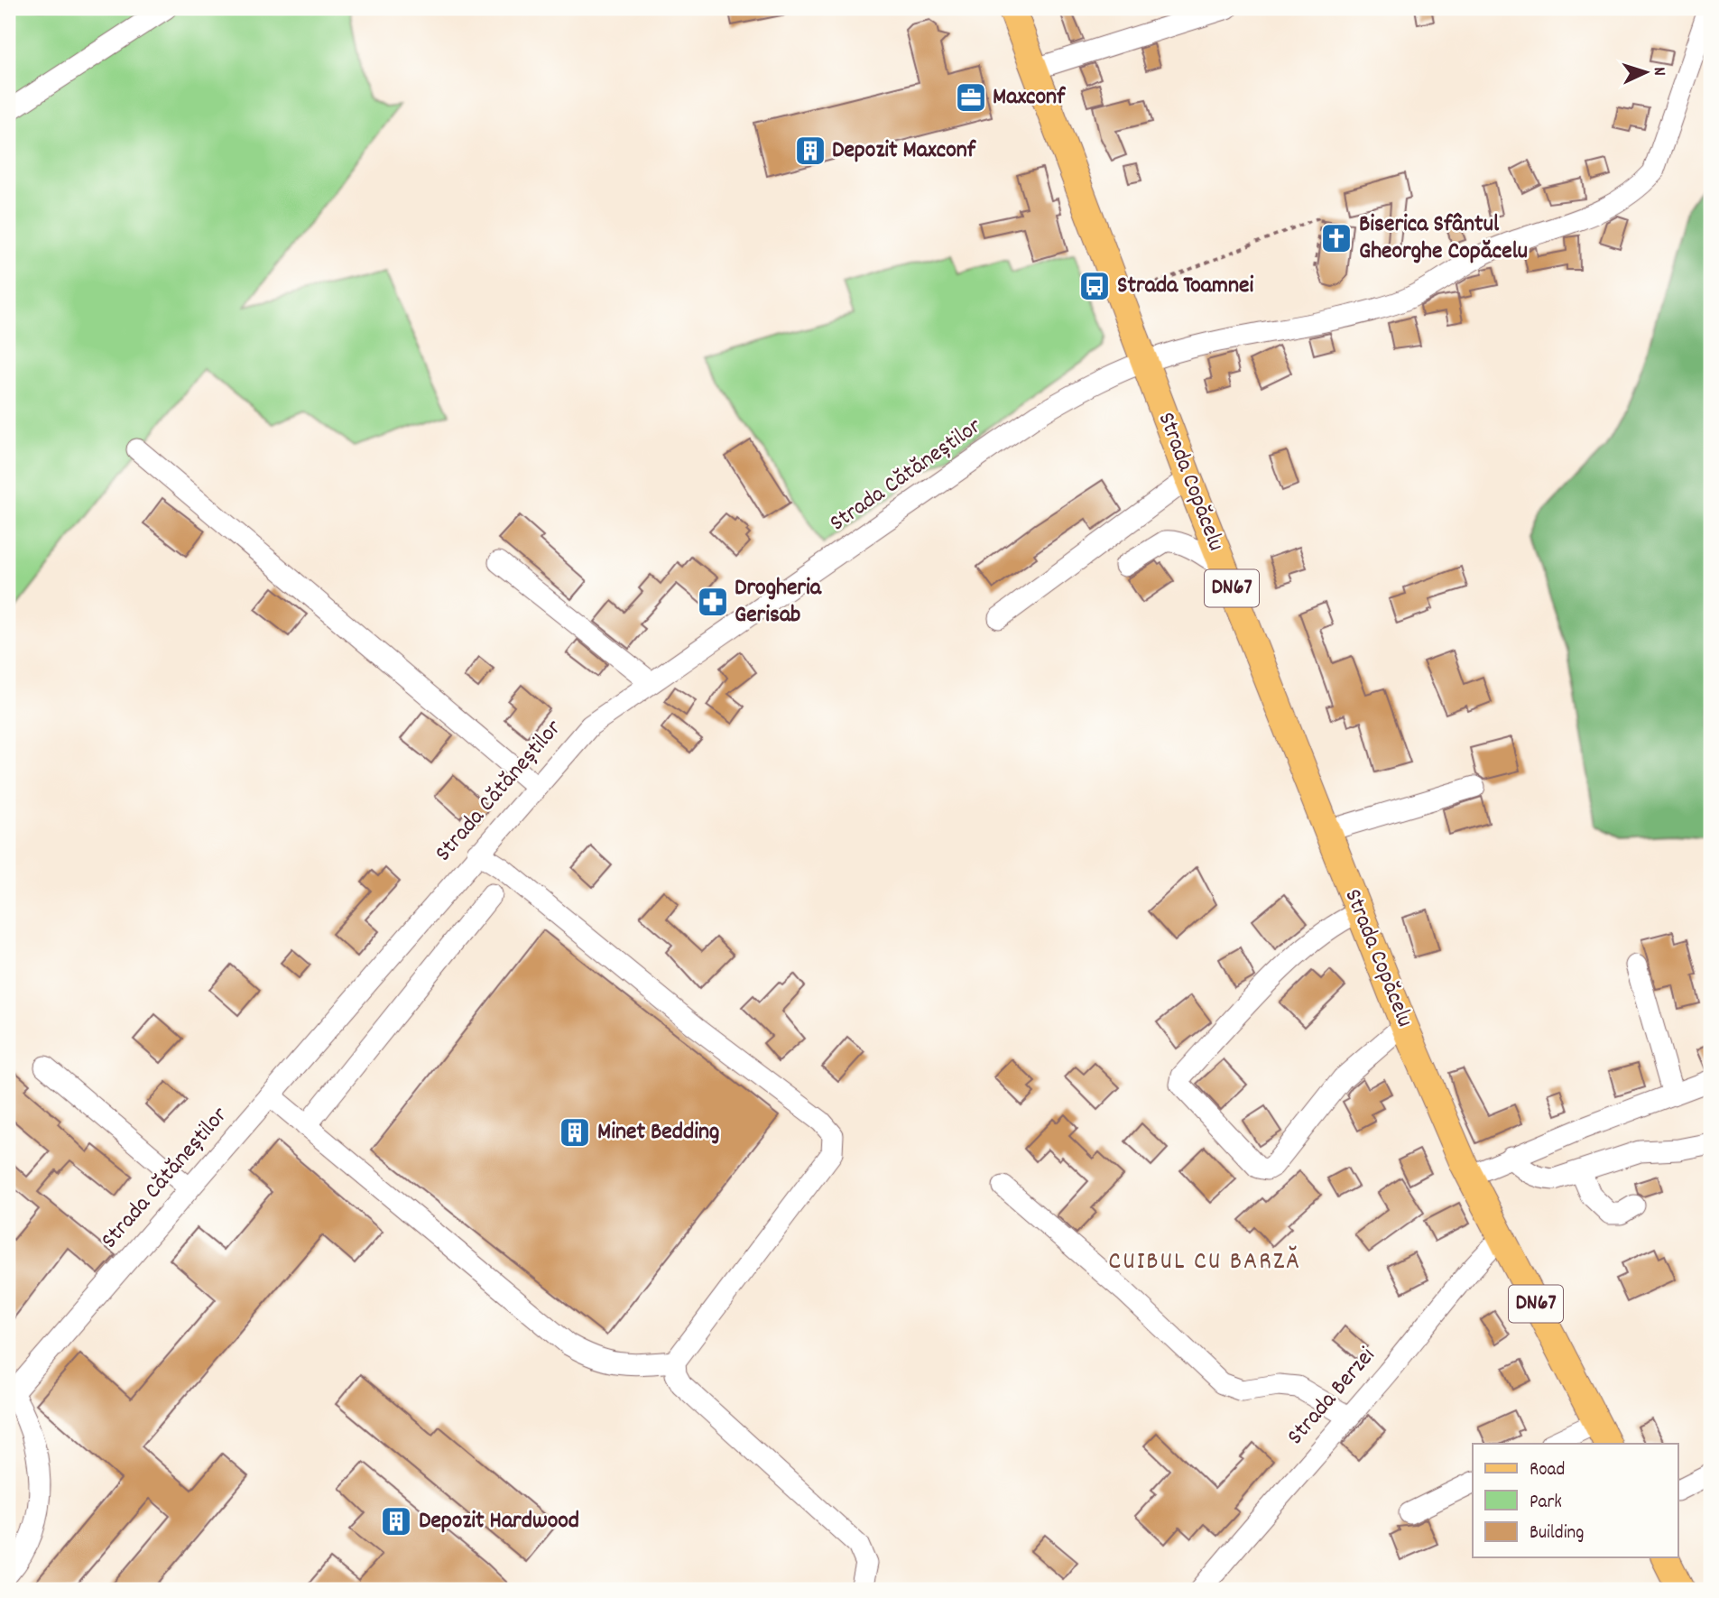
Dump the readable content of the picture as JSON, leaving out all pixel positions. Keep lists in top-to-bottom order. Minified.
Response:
{"streets":{"main road":["Strada Copăcelu","DN67"],"street":["Strada Cătăneștilor","Strada Berzei"]},"crossings":[["Strada Cătăneștilor","Strada Copăcelu"],["Strada Copăcelu","DN67"],["DN67","Strada Berzei"]],"districts":["CUIBUL CU BARZĂ"],"places":{"office":["Maxconf"],"building":["Depozit Maxconf","Minet Bedding","Depozit Hardwood"],"church":["Biserica Sfântul Gheorghe Copăcelu"],"bus stop":["Strada Toamnei"],"pharmacy":["Drogheria Gerisab"]},"legend":["Road","Park","Building"],"north":"right"}
